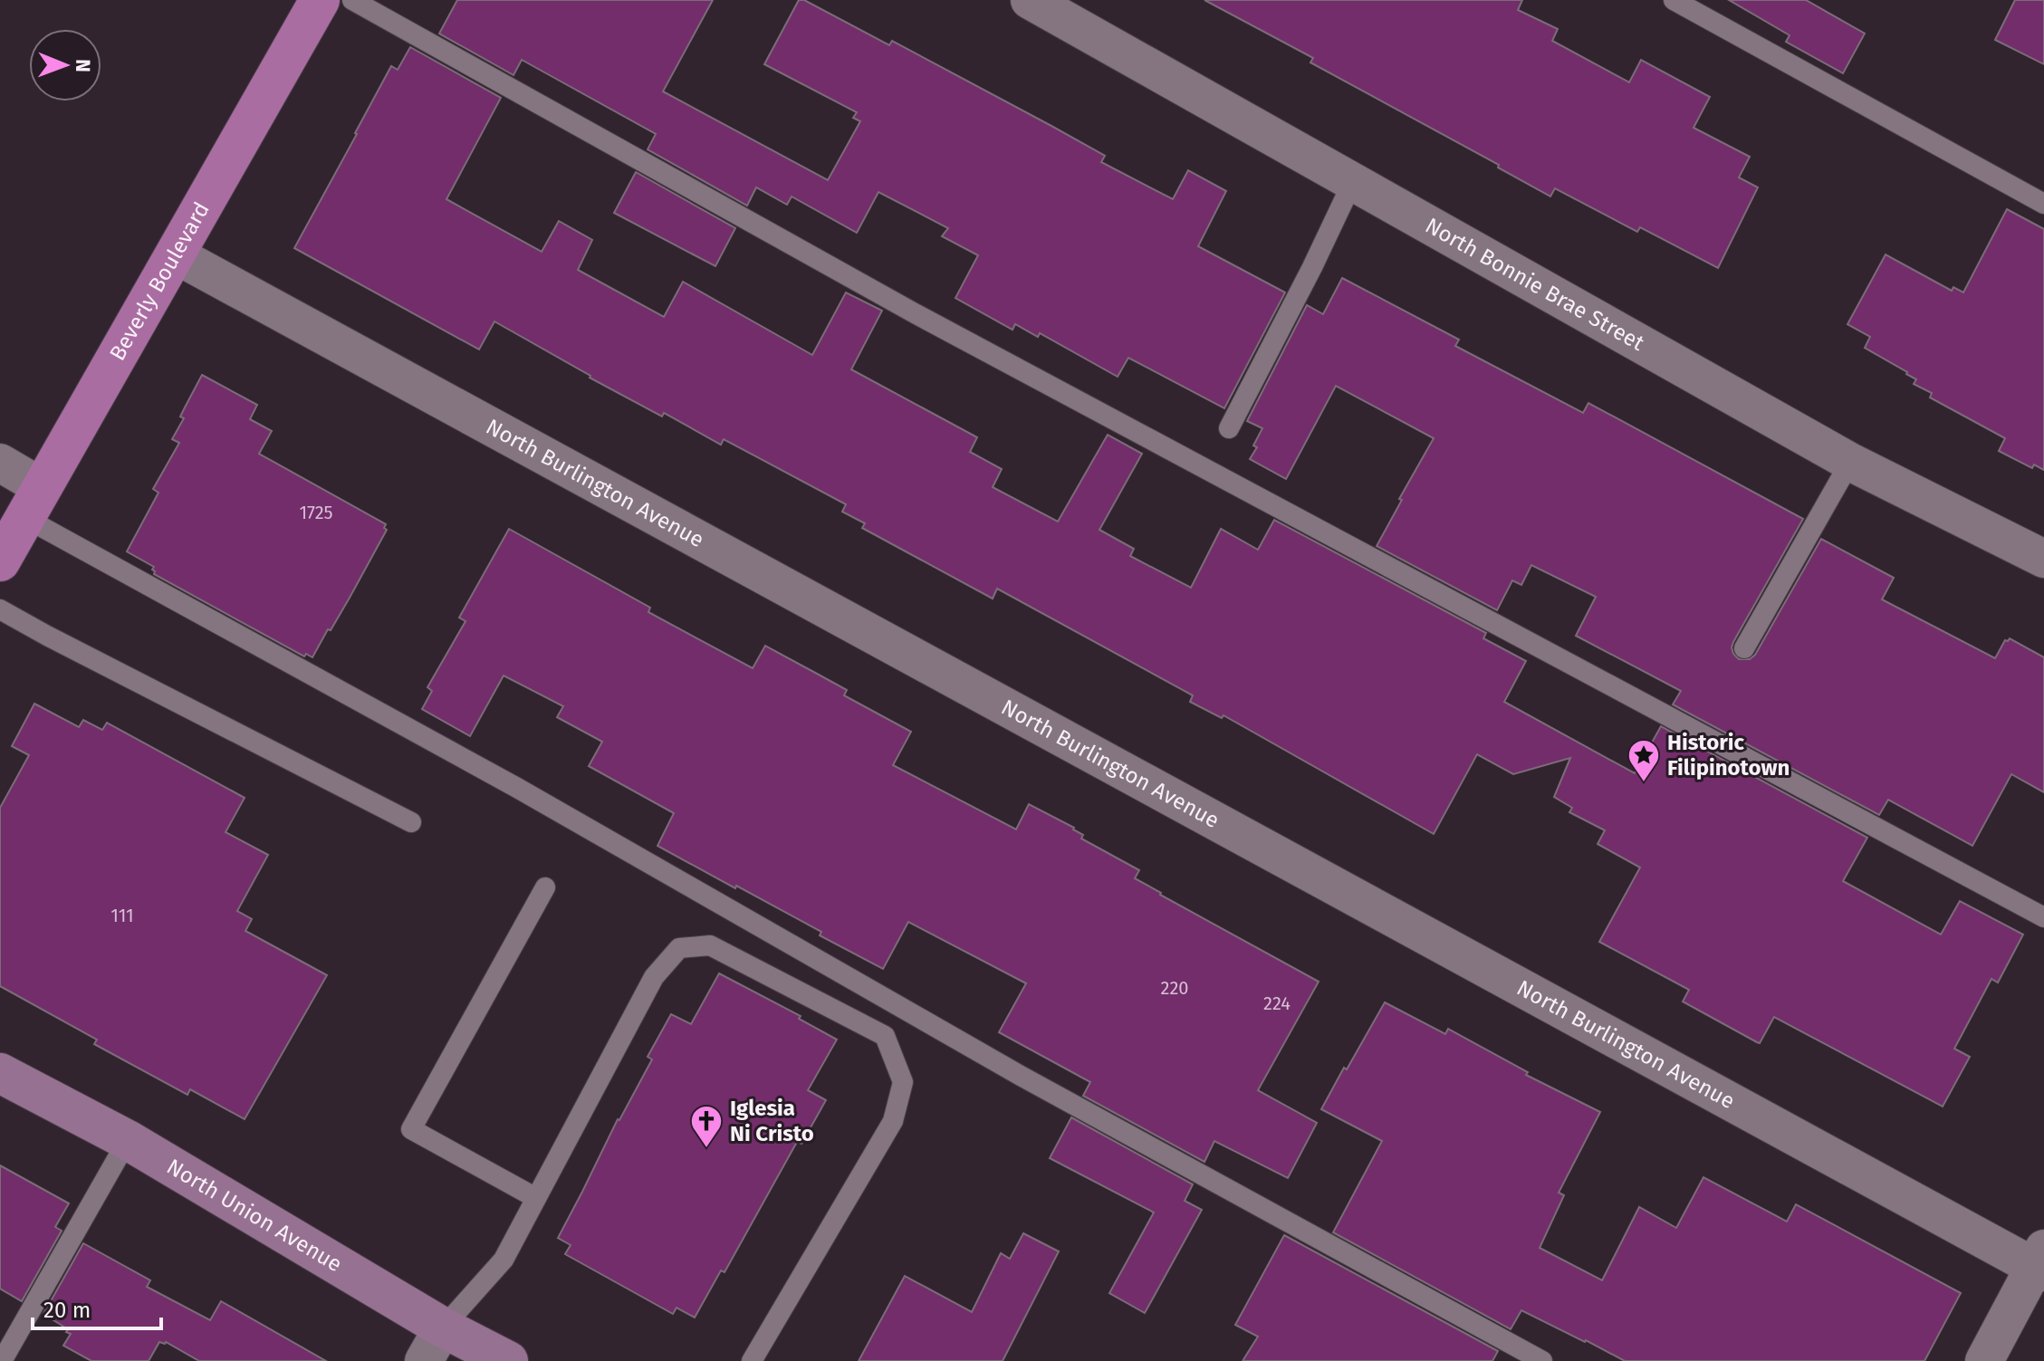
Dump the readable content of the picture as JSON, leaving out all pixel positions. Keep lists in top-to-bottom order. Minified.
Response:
{"streets":{"main road":["Beverly Boulevard"],"street":["North Bonnie Brae Street","North Burlington Avenue","North Union Avenue"]},"crossings":[["Beverly Boulevard","North Burlington Avenue"]],"places":{"place":["Historic Filipinotown"],"church":["Iglesia Ni Cristo"]},"house_numbers":["1725","111","220","224"],"scale_bar":"20 m","north":"right"}
